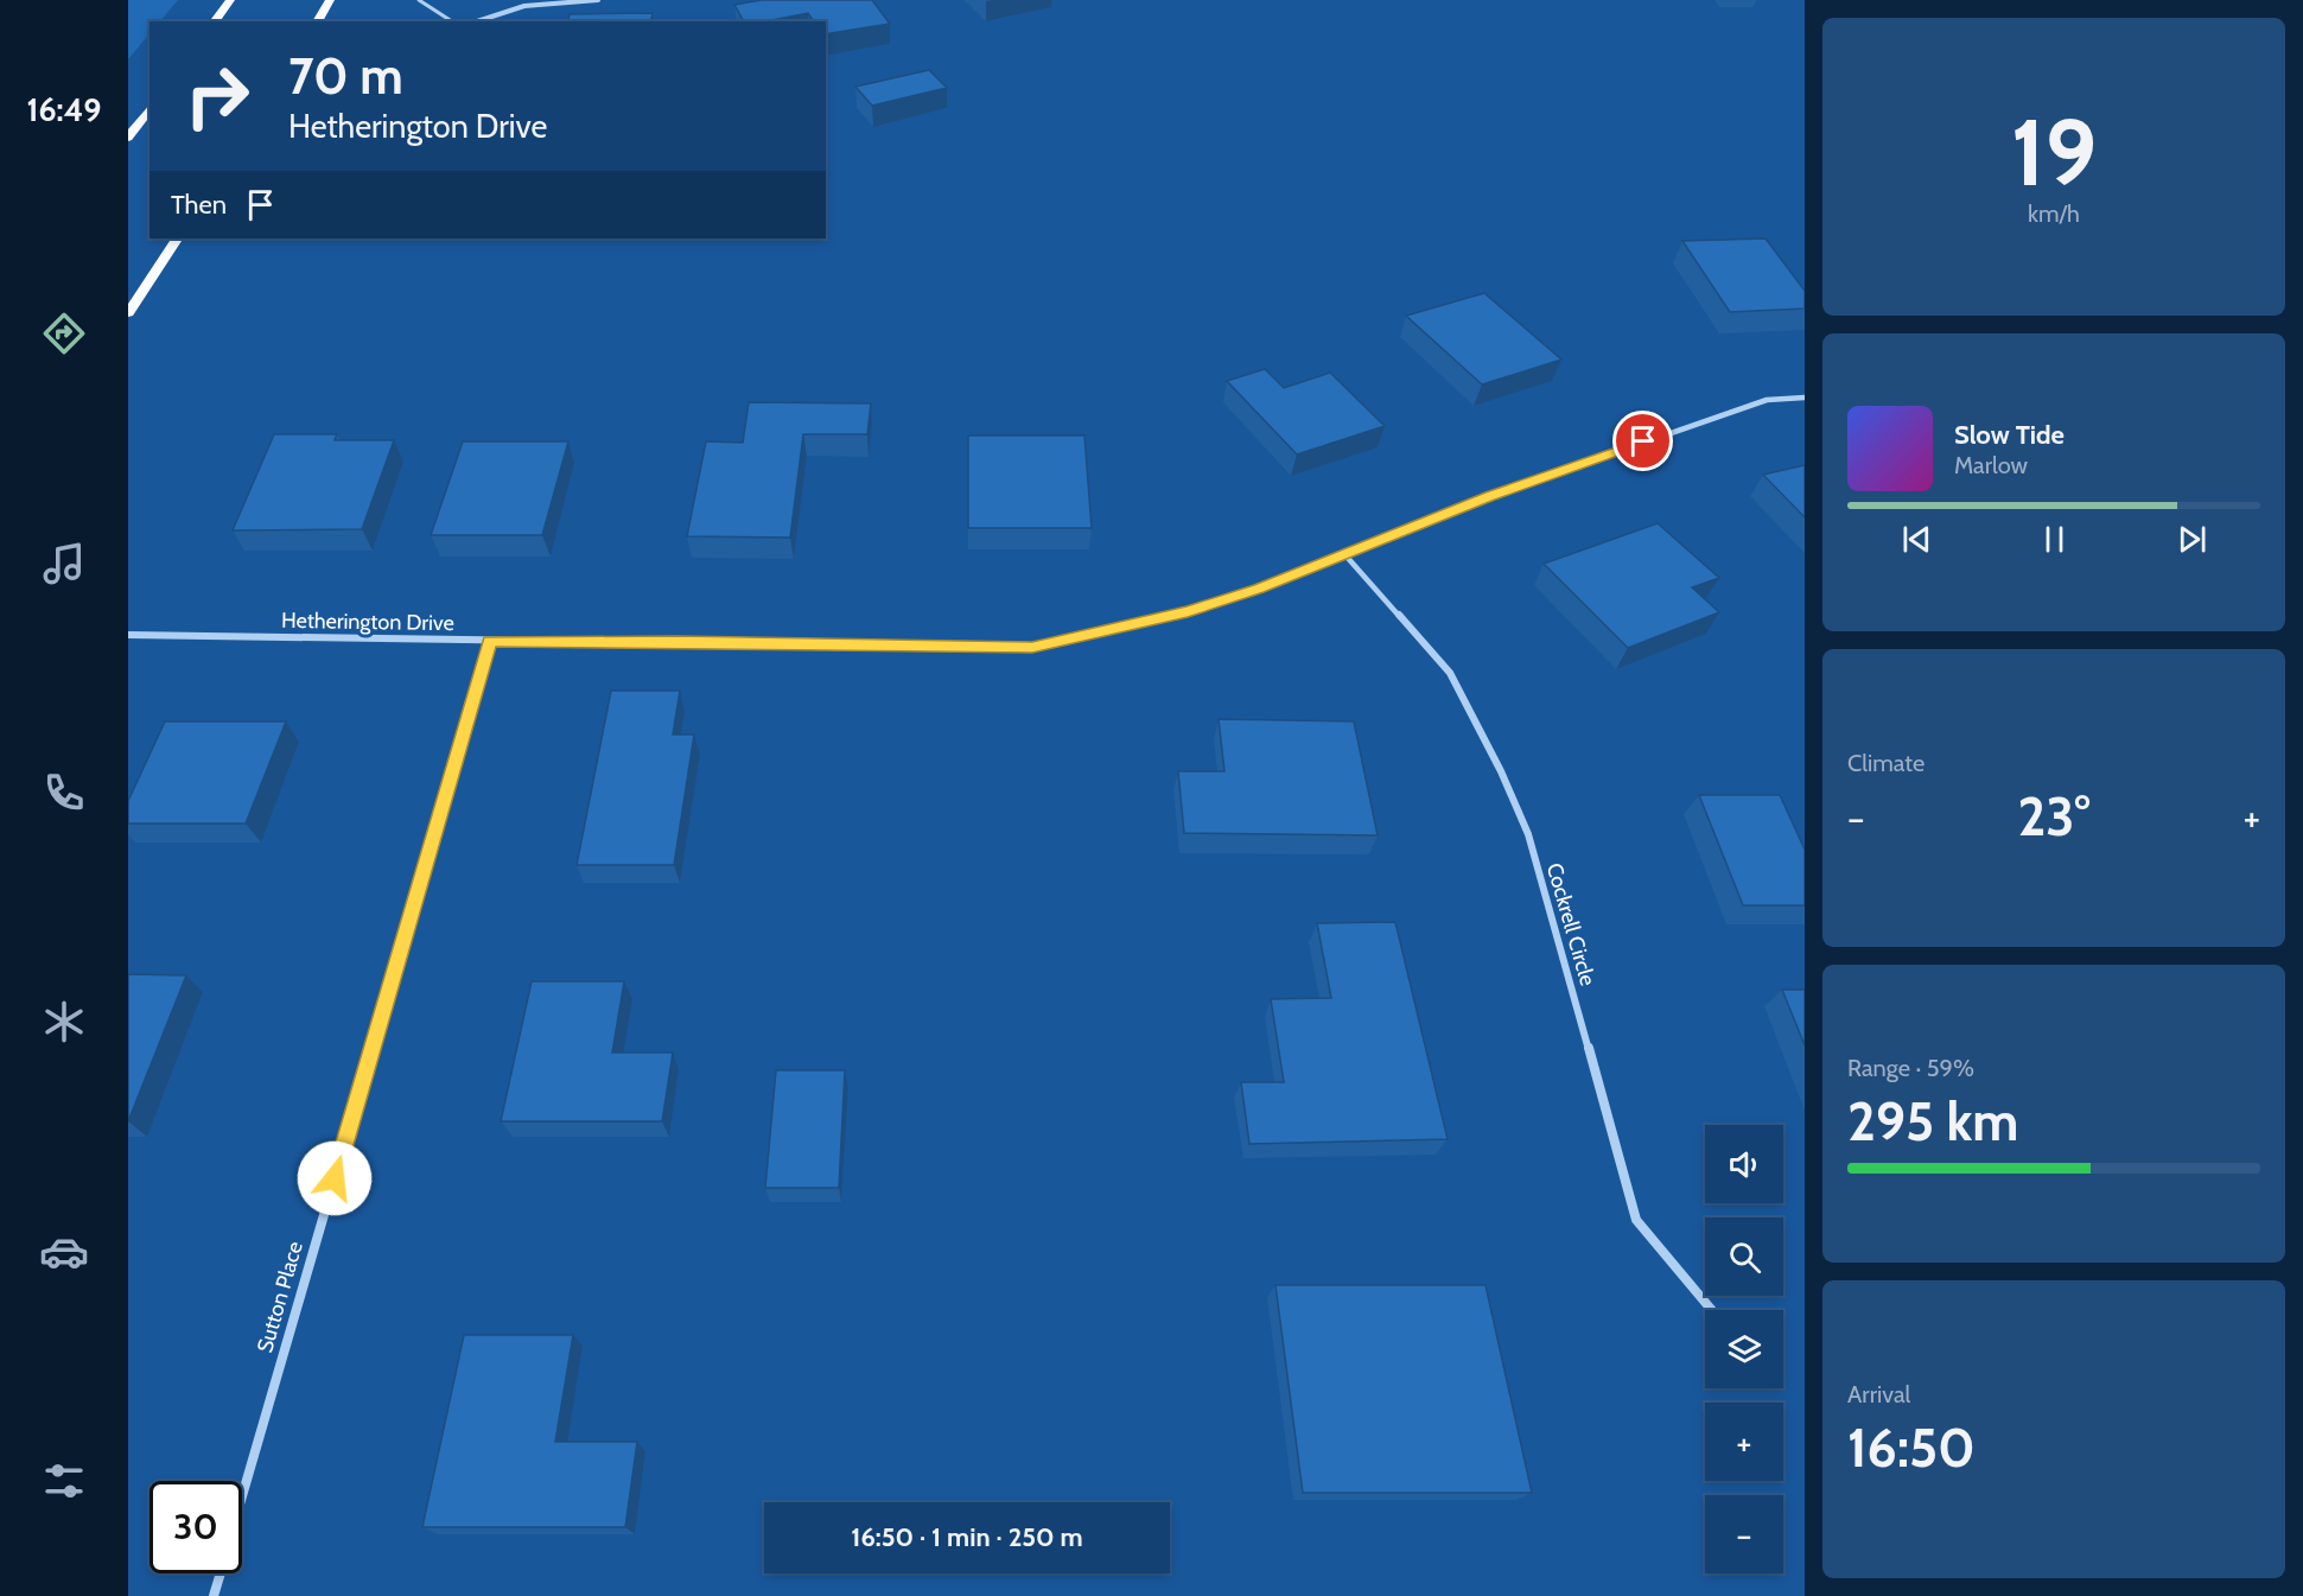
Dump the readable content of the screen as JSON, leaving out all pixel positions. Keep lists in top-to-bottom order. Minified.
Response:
{"streets":{"street":["Hetherington Drive","Cockrell Circle","Sutton Place"]},"crossings":[["Hetherington Drive","Cockrell Circle"],["Hetherington Drive","Sutton Place"]],"page":{"tabs":"16:49","tile":[["19","km/h"],"Climate",["Range · 59%","295 km"],["Arrival","16:50"]],"turn":["70 m","Hetherington Drive"],"then":"Then","song":["Slow Tide","Marlow"],"heat":["−","23°","+"],"map_buttons":["+","−"],"limit":"30","trip":"16:50 · 1 min · 250 m"}}
